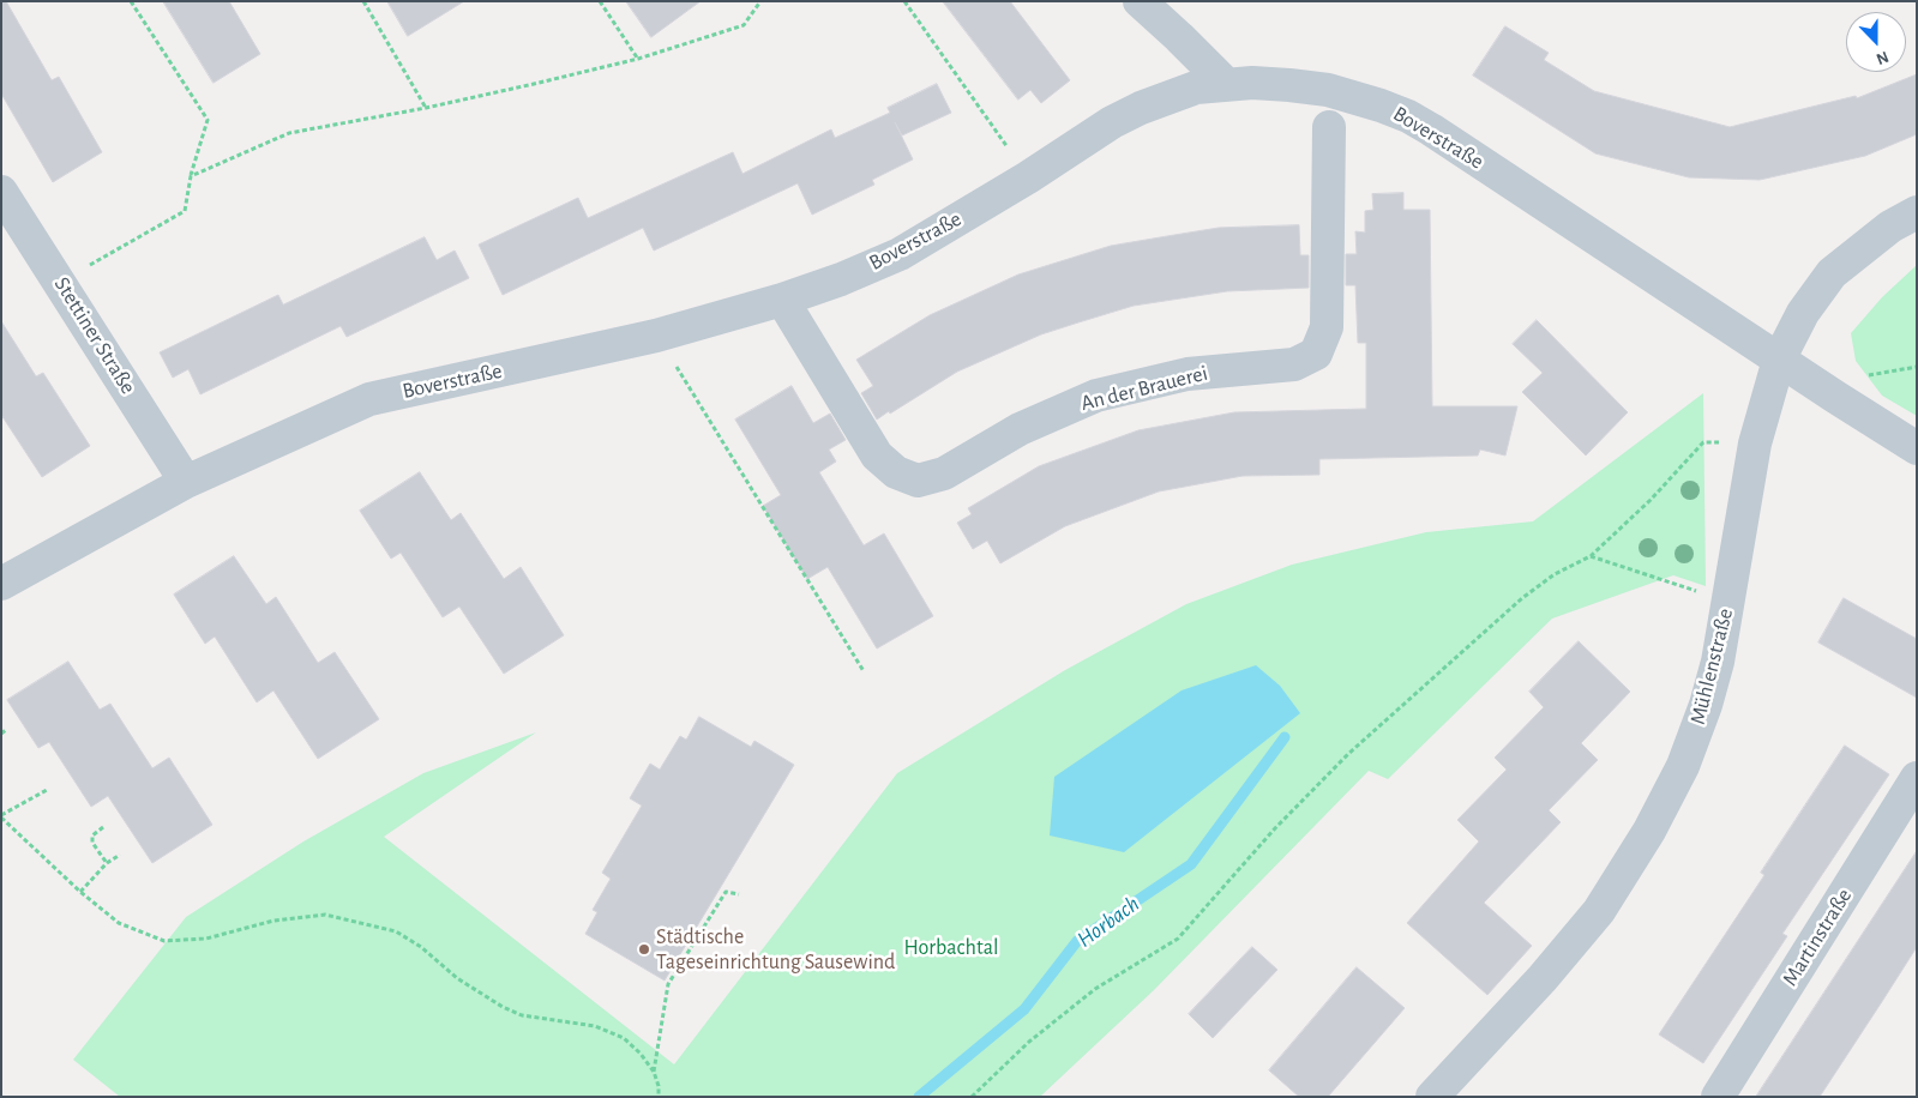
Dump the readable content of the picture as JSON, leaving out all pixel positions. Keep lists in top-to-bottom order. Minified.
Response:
{"streets":{"street":["Boverstraße","Stettiner Straße","An der Brauerei","Mühlenstraße","Martinstraße"]},"crossings":[["Boverstraße","Stettiner Straße"],["Boverstraße","An der Brauerei"],["Boverstraße","Mühlenstraße"]],"water":["Horbach"],"parks":["Horbachtal"],"places":["Städtische Tageseinrichtung Sausewind"],"north":"bottom"}
